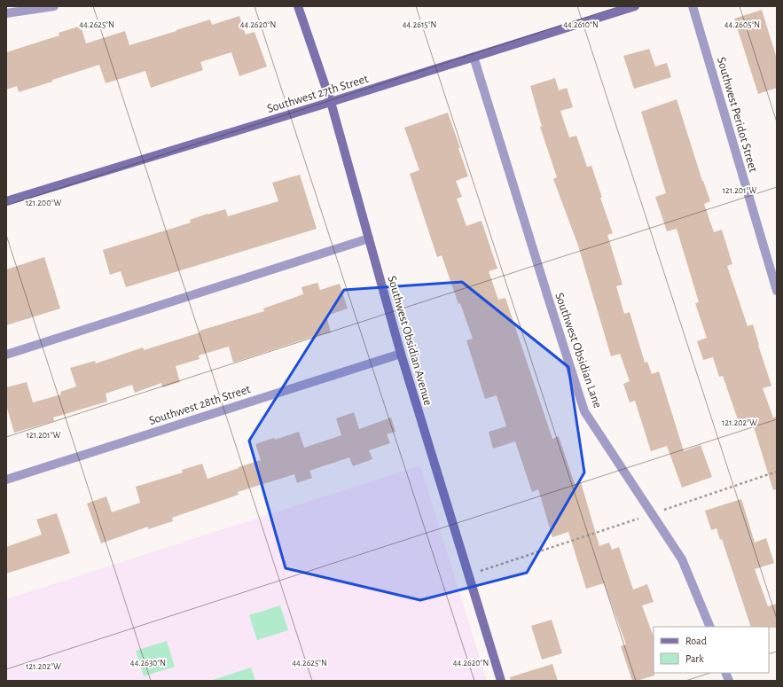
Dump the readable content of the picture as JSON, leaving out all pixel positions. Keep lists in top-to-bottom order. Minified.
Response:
{"streets":{"street":["Southwest 27th Street","Southwest Peridot Street","Southwest Obsidian Avenue","Southwest Obsidian Lane","Southwest 28th Street"]},"crossings":[["Southwest 27th Street","Southwest Obsidian Avenue"],["Southwest 27th Street","Southwest Obsidian Lane"],["Southwest Obsidian Avenue","Southwest 28th Street"]],"legend":["Road","Park"],"coordinates":["44.2625°N","44.2620°N","44.2615°N","44.2610°N","44.2605°N","121.201°W","121.200°W","121.202°W","44.2630°N"]}
